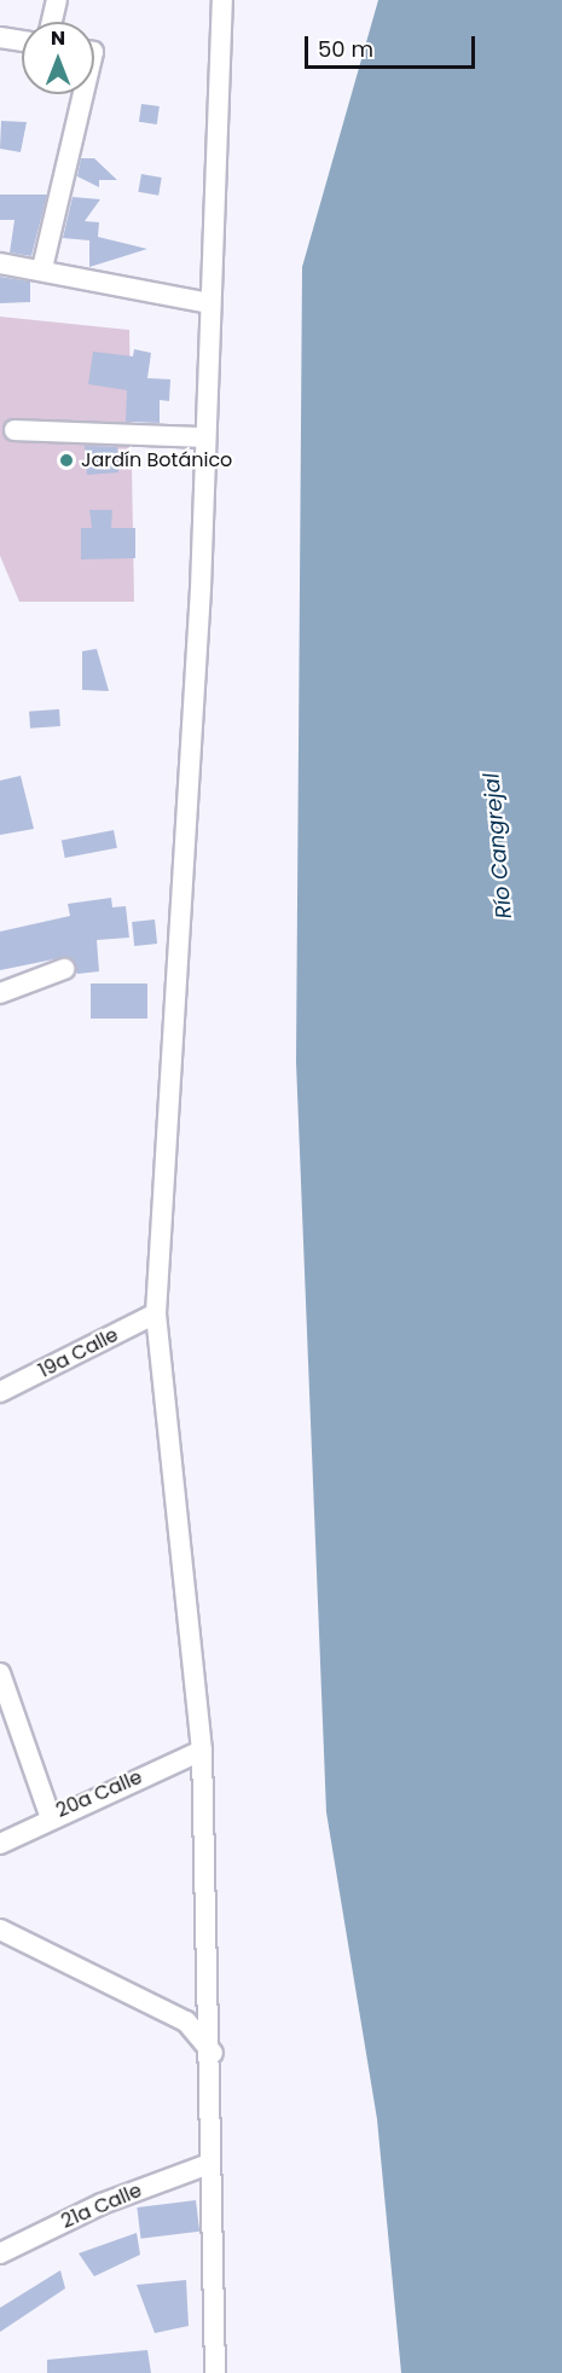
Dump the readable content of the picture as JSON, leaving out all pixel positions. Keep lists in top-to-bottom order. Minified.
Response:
{"streets":{"street":["19a Calle","20a Calle","21a Calle"]},"water":["Río Cangrejal"],"places":["Jardín Botánico"],"scale_bar":"50 m","north":"top"}
